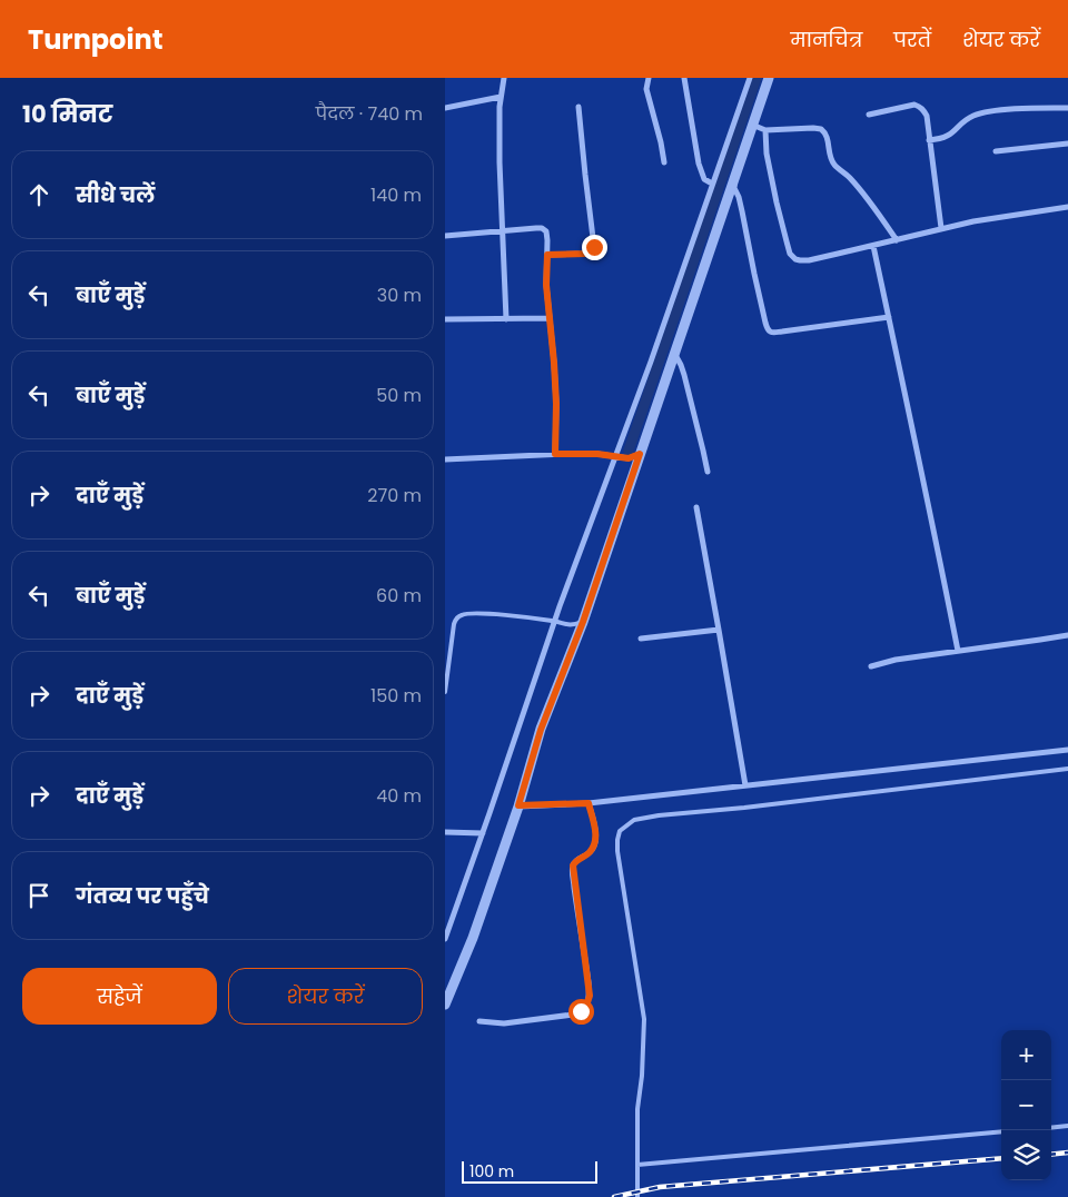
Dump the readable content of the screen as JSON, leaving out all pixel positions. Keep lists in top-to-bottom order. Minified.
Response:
{"scale_bar":"100 m","page":{"header":"Turnpoint","nav":["मानचित्र","परतें","शेयर करें"],"heading":["10 मिनट","पैदल · 740 m"],"list":[["सीधे चलें","140 m"],["बाएँ मुड़ें","30 m"],["बाएँ मुड़ें","50 m"],["दाएँ मुड़ें","270 m"],["बाएँ मुड़ें","60 m"],["दाएँ मुड़ें","150 m"],["दाएँ मुड़ें","40 m"],"गंतव्य पर पहुँचे"],"buttons":["सहेजें","शेयर करें"],"map_buttons":["+","−"],"scale":"100 m"}}
